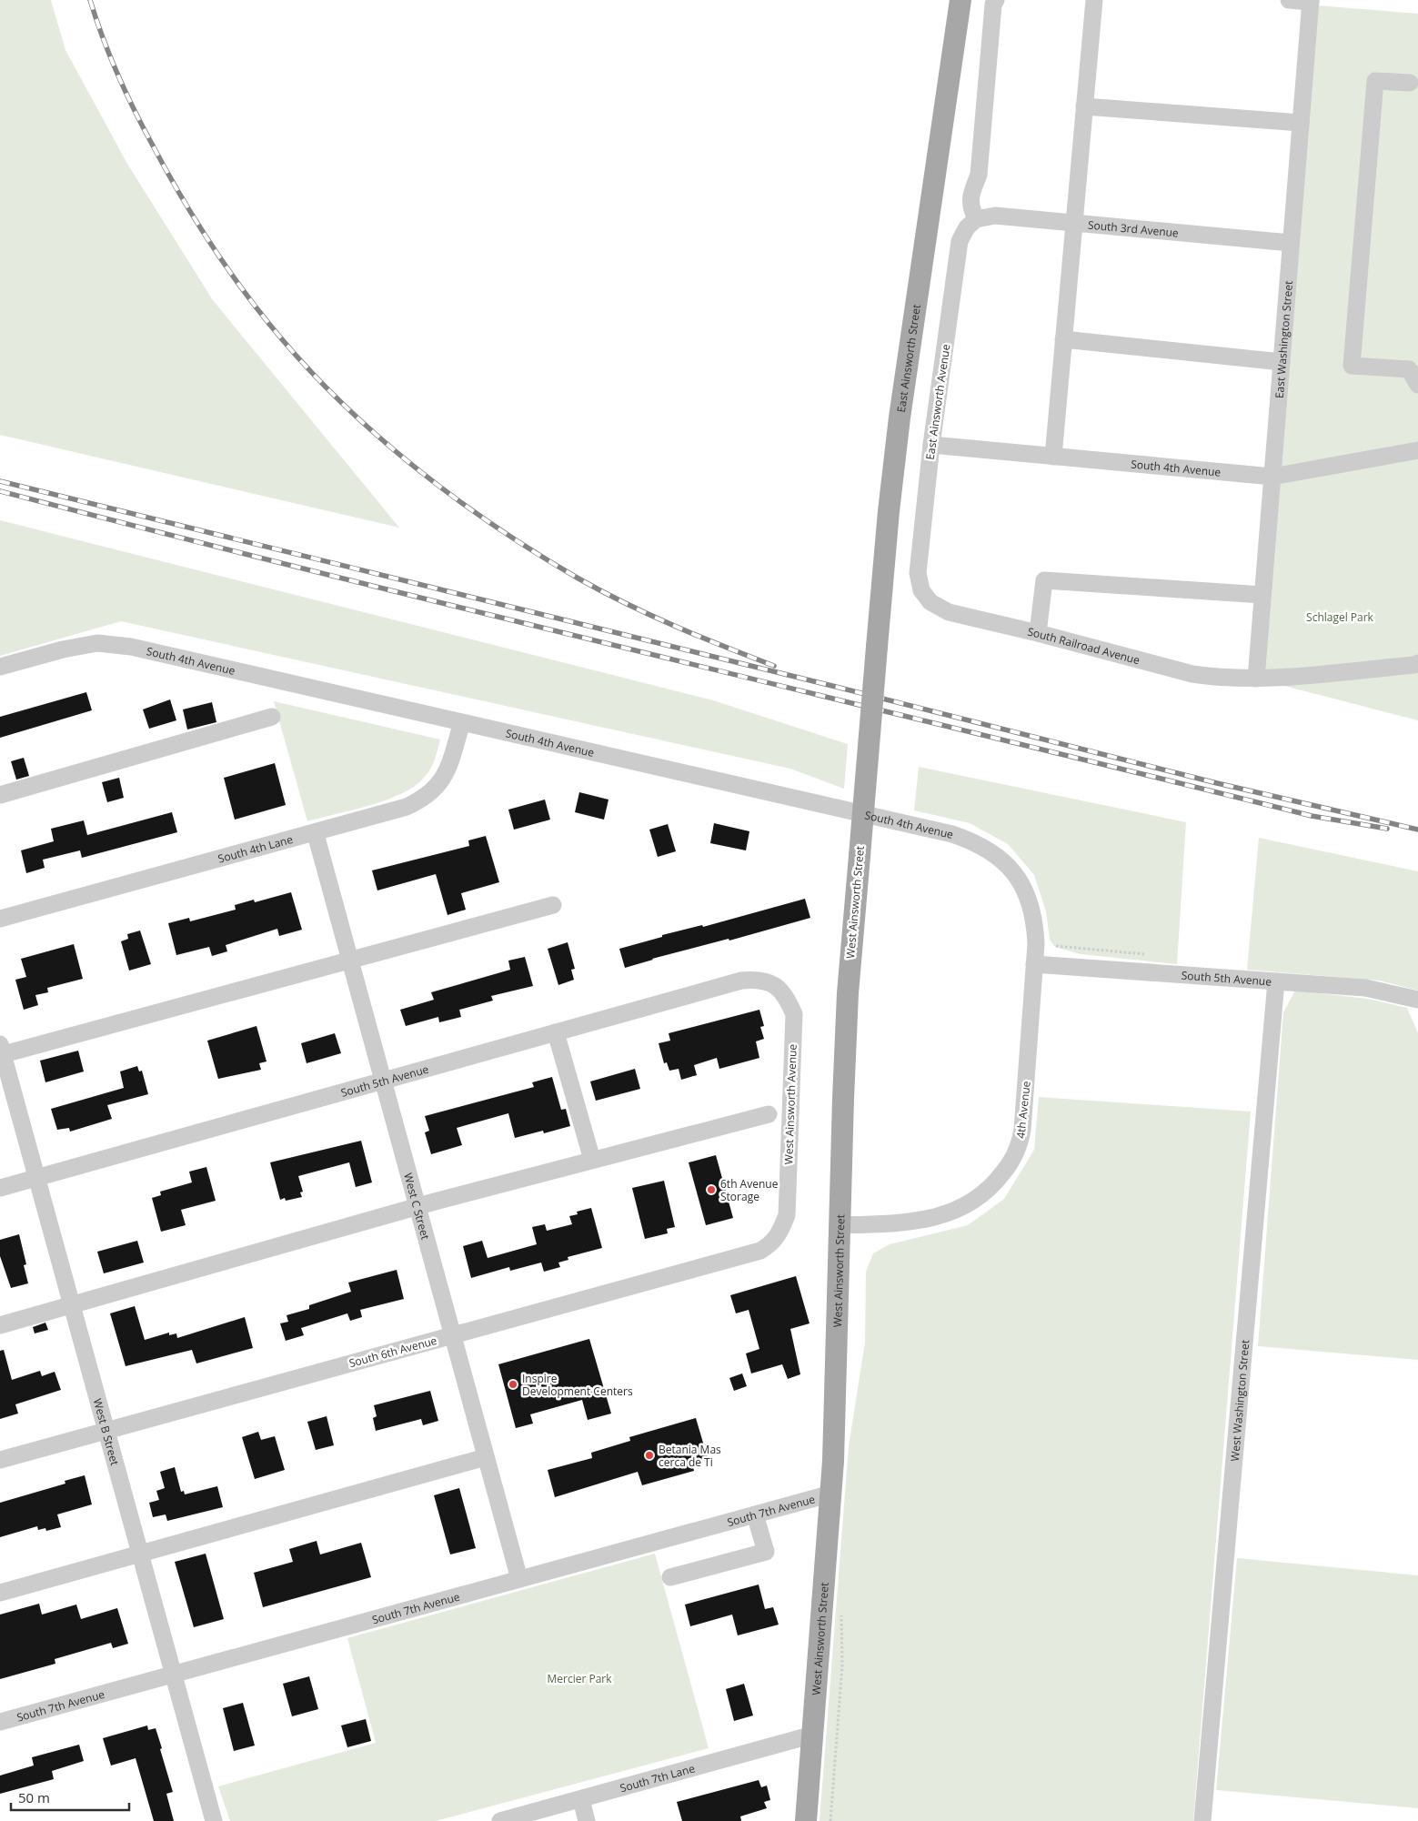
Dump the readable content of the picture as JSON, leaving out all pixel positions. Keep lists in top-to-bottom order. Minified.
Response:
{"streets":{"main road":["East Ainsworth Street","West Ainsworth Street"],"street":["South 3rd Avenue","East Washington Street","East Ainsworth Avenue","South 4th Avenue","South Railroad Avenue","South 4th Lane","South 5th Avenue","West Ainsworth Avenue","4th Avenue","West C Street","South 6th Avenue","West Washington Street","West B Street","South 7th Avenue","South 7th Lane"]},"crossings":[["South 3rd Avenue","East Washington Street"],["South 3rd Avenue","East Ainsworth Avenue"],["East Washington Street","South 4th Avenue"],["East Washington Street","South Railroad Avenue"],["East Ainsworth Street","West Ainsworth Street"],["East Ainsworth Avenue","South 4th Avenue"],["East Ainsworth Avenue","South Railroad Avenue"],["South 4th Avenue","South 4th Lane"],["South 4th Avenue","4th Avenue"],["South 4th Lane","West C Street"],["West Ainsworth Street","4th Avenue"],["West Ainsworth Street","South 7th Avenue"],["West Ainsworth Street","South 7th Lane"],["South 5th Avenue","West Ainsworth Avenue"],["South 5th Avenue","4th Avenue"],["South 5th Avenue","West C Street"],["South 5th Avenue","West Washington Street"],["South 5th Avenue","West B Street"],["West Ainsworth Avenue","South 6th Avenue"],["West C Street","South 6th Avenue"],["West C Street","South 7th Avenue"],["South 6th Avenue","West B Street"],["West B Street","South 7th Avenue"]],"parks":["Schlagel Park","Mercier Park"],"places":["6th Avenue Storage","Inspire Development Centers","Betania Mas cerca de Ti"],"scale_bar":"50 m"}
